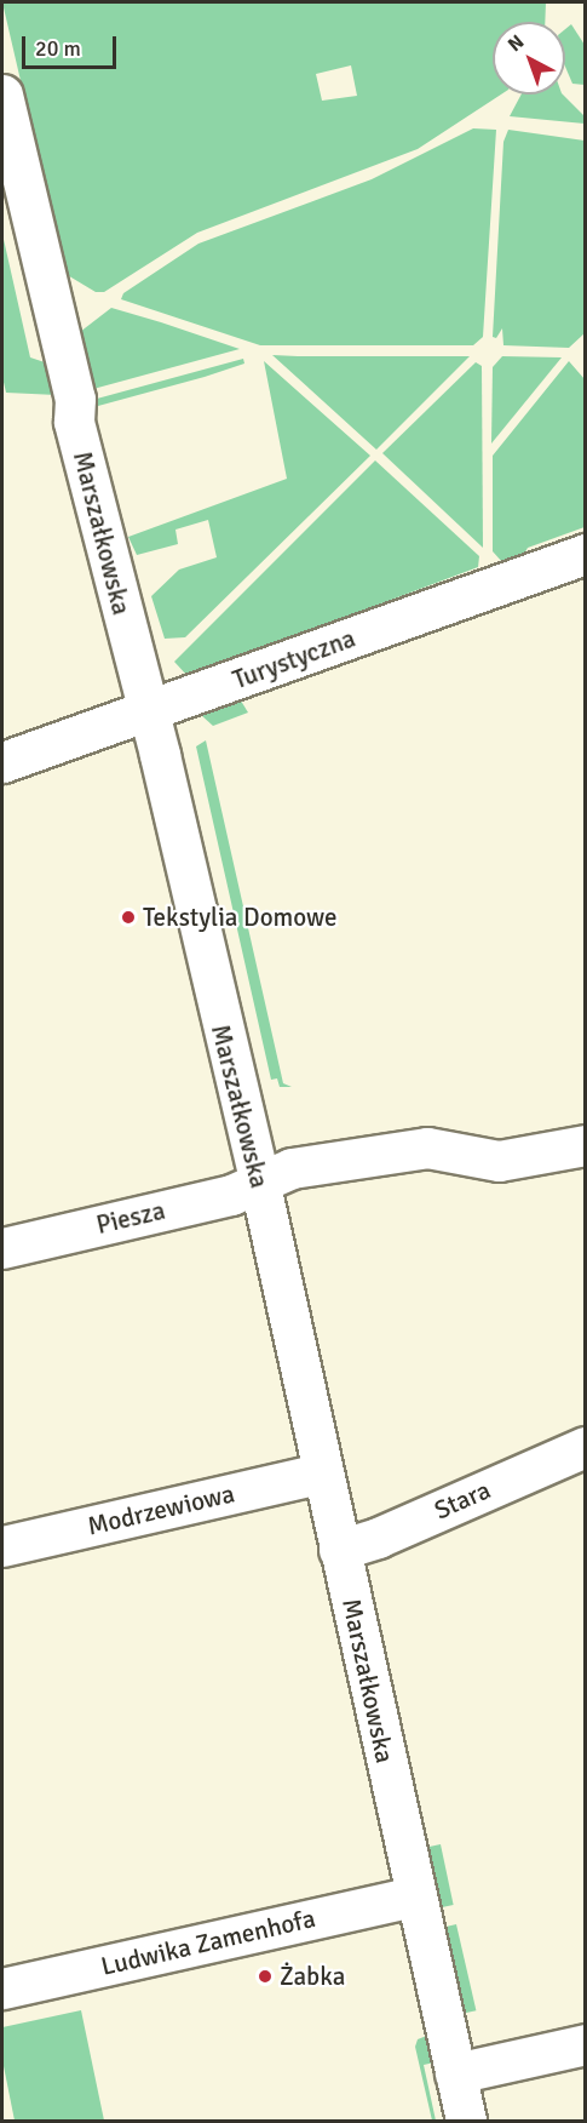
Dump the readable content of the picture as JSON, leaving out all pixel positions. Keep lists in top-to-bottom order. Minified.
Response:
{"streets":{"street":["Marszałkowska","Turystyczna","Piesza","Stara","Modrzewiowa","Ludwika Zamenhofa"]},"crossings":[["Marszałkowska","Turystyczna"],["Marszałkowska","Piesza"],["Marszałkowska","Stara"],["Marszałkowska","Modrzewiowa"],["Marszałkowska","Ludwika Zamenhofa"]],"places":["Tekstylia Domowe","Żabka"],"scale_bar":"20 m","north":"top left"}
